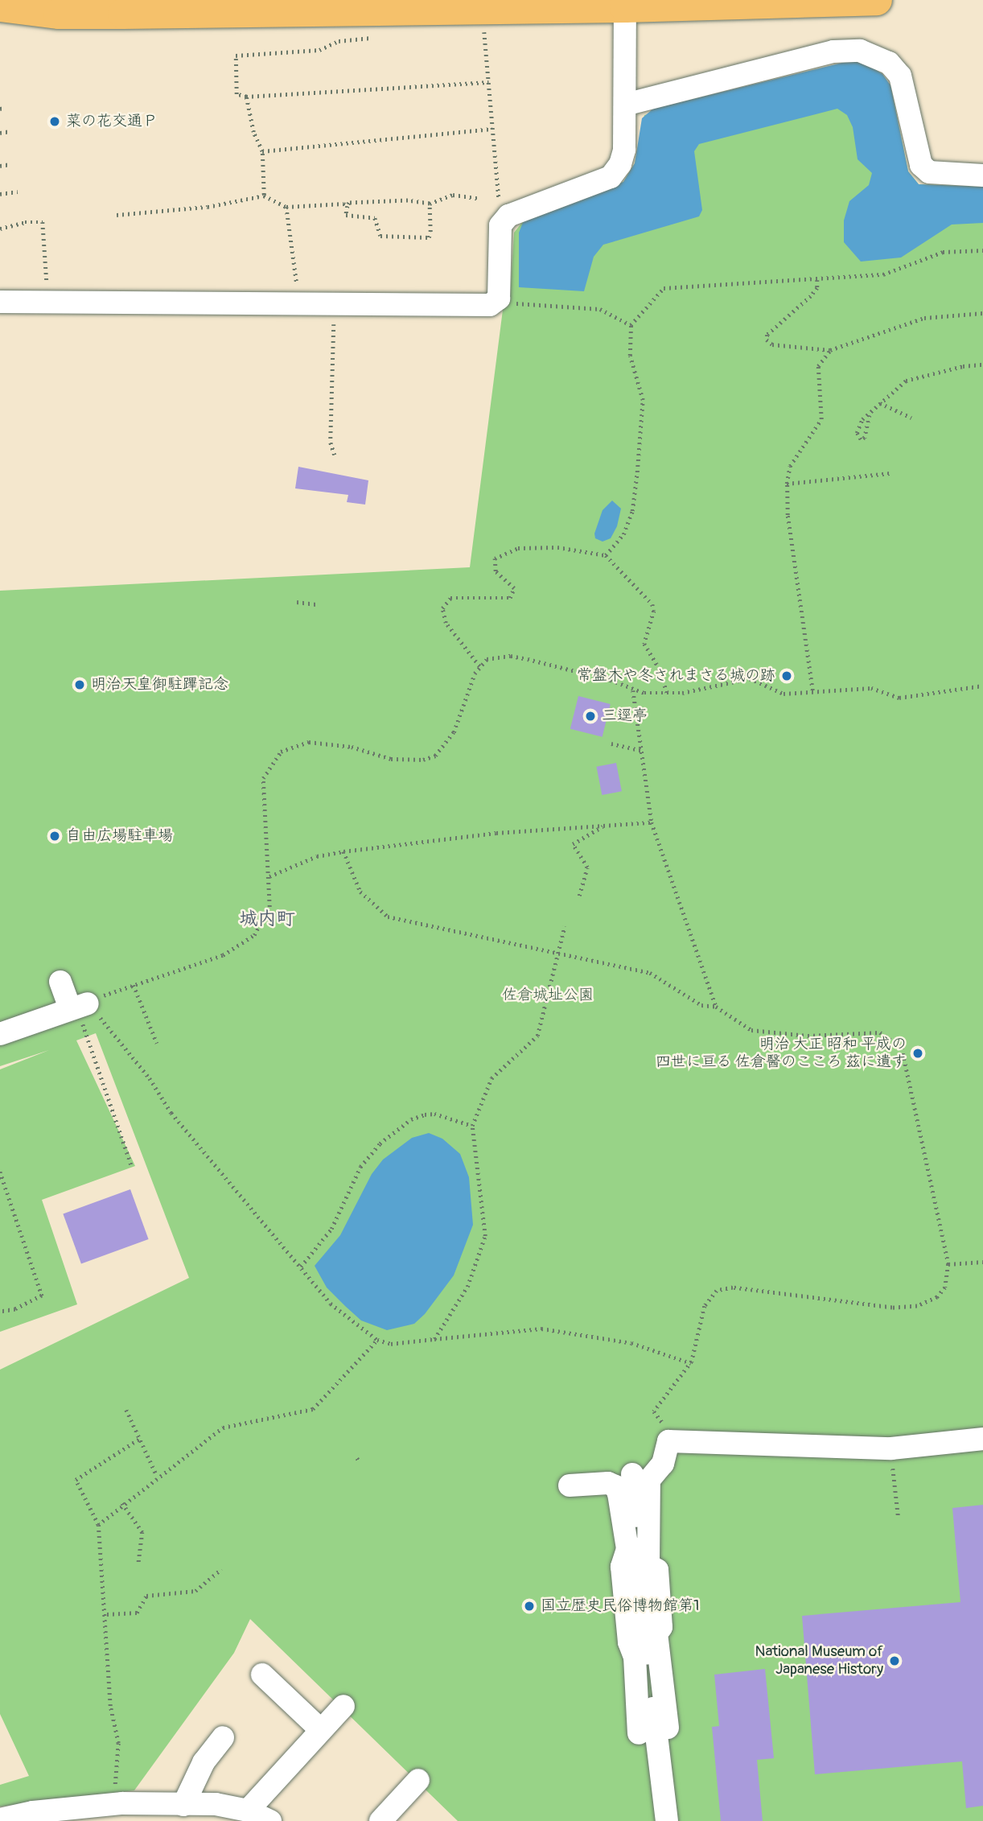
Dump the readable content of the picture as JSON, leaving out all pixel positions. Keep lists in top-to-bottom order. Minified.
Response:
{"districts":["城内町"],"parks":["佐倉城址公園"],"places":["菜の花交通Ｐ","常盤木や冬されまさる城の跡","明治天皇御駐蹕記念","三逕亭","自由広場駐車場","明治 大正 昭和 平成の 四世に亘る 佐倉醫のこころ 茲に遺す","国立歴史民俗博物館第1","National Museum of Japanese History"]}
